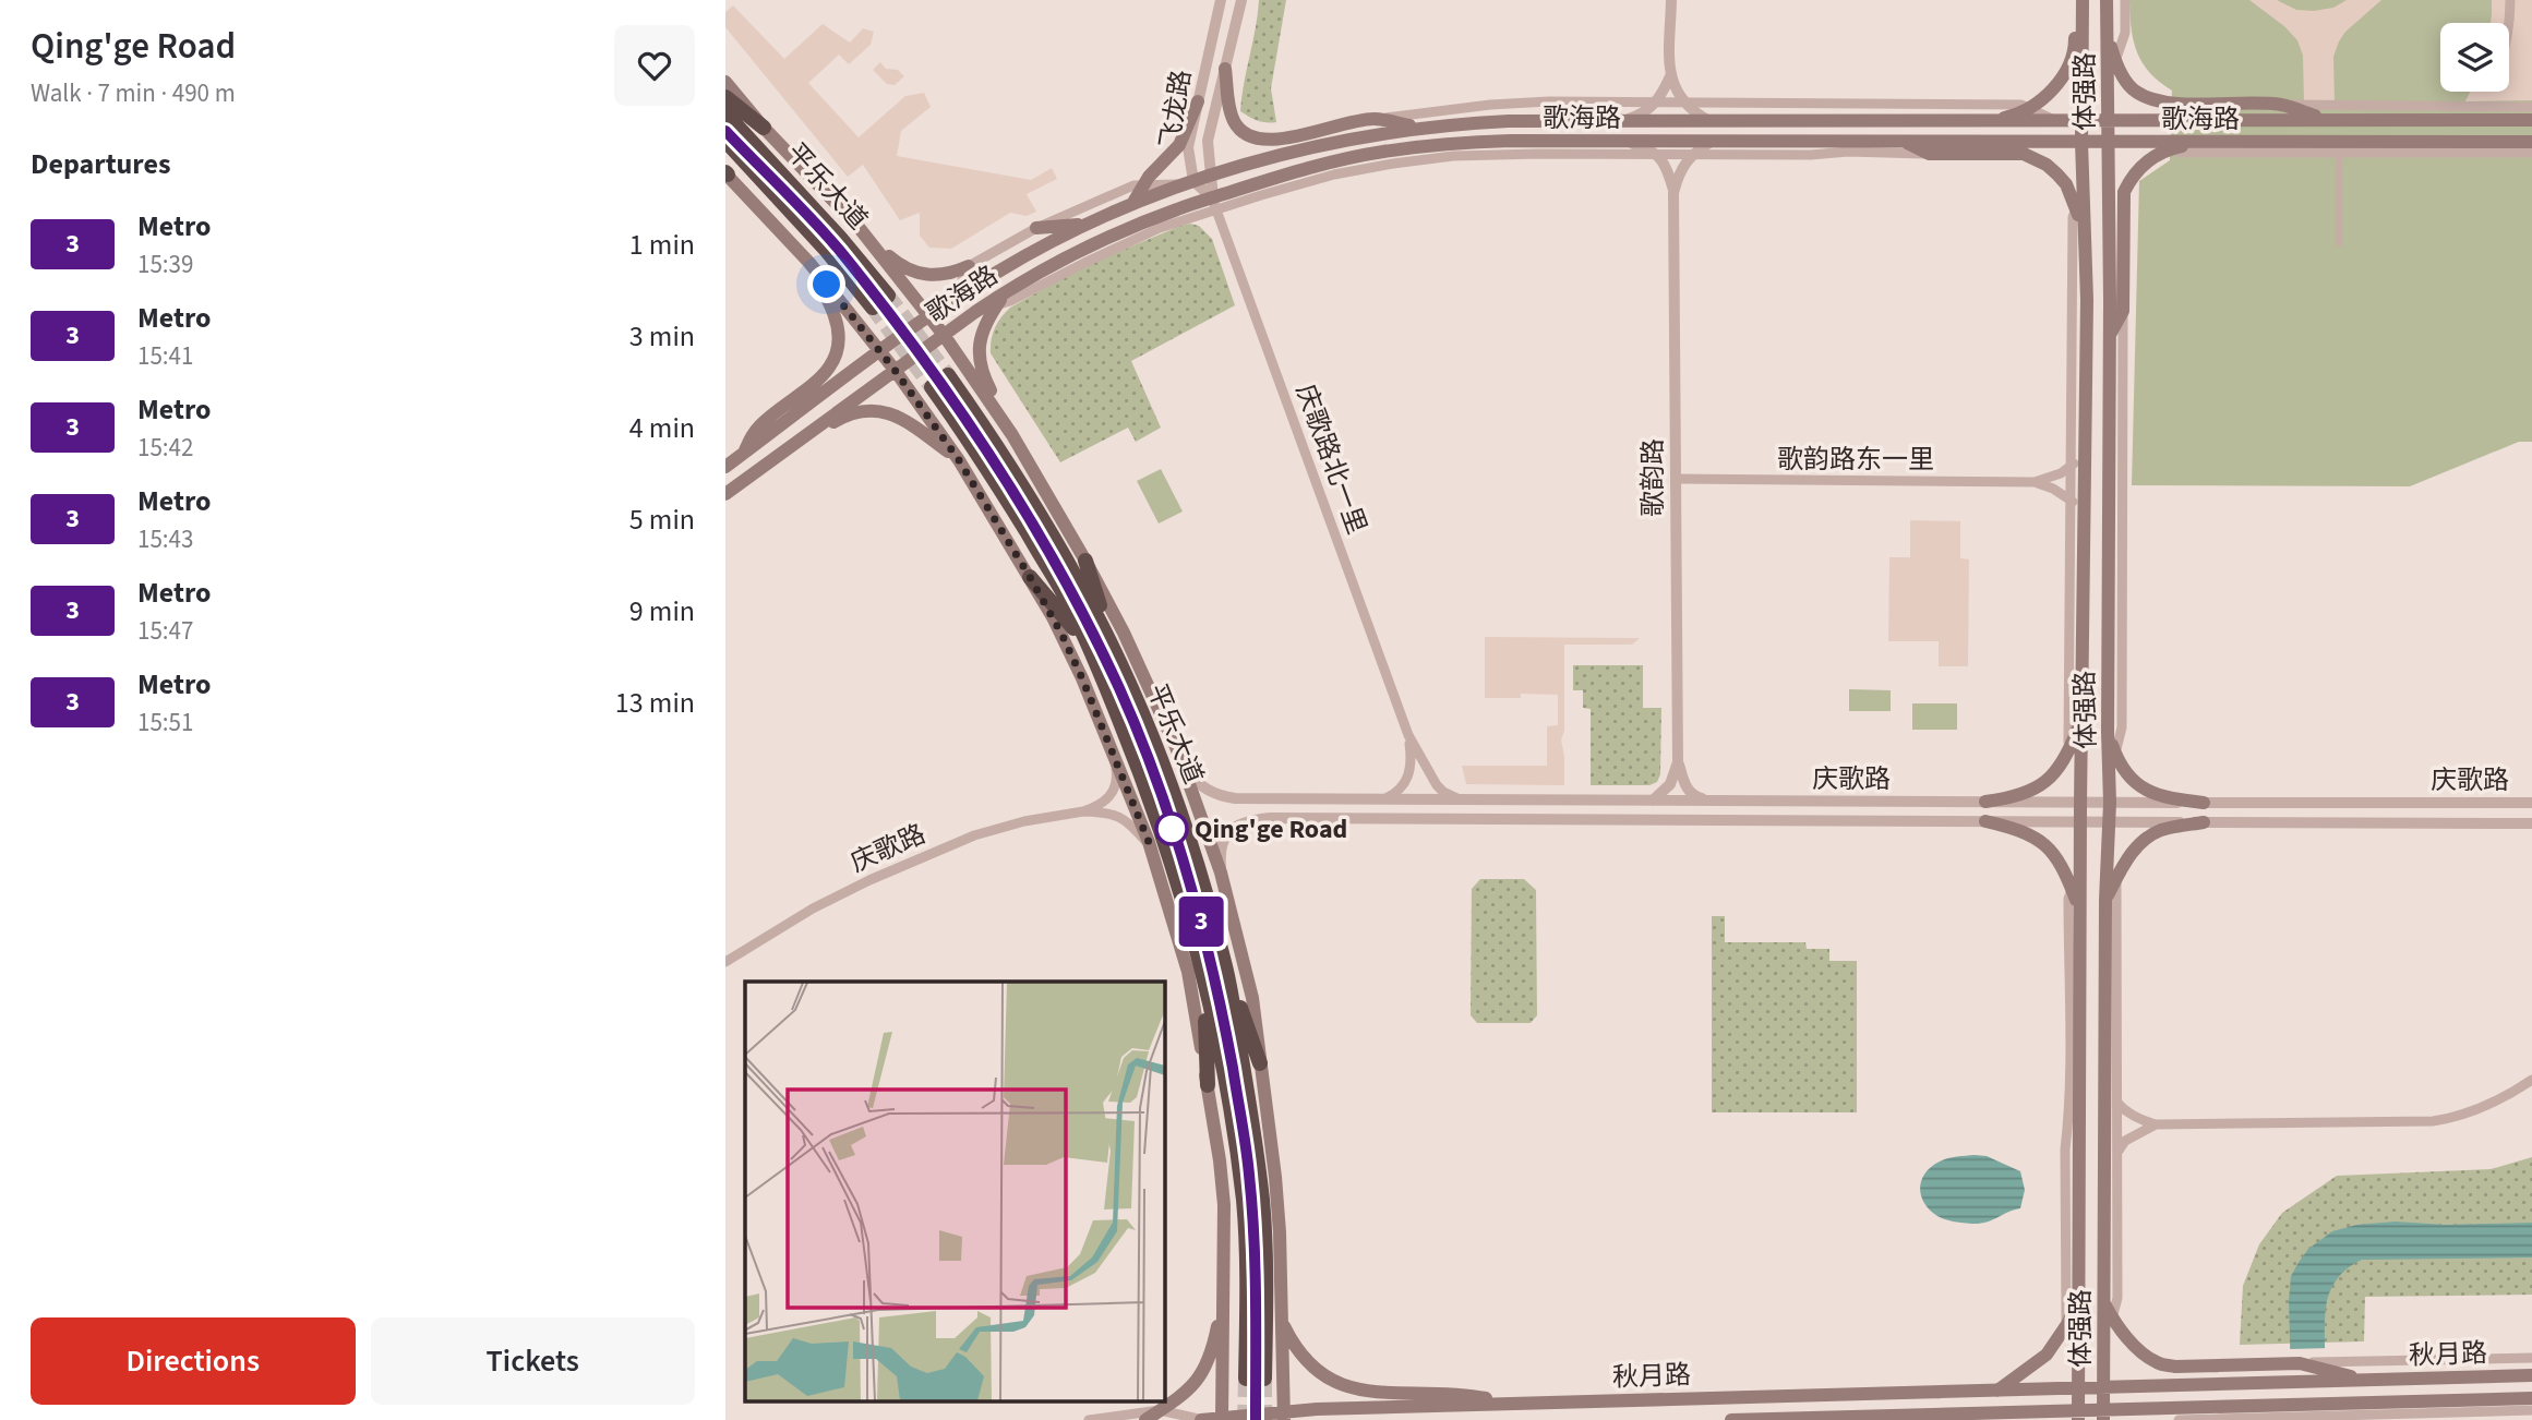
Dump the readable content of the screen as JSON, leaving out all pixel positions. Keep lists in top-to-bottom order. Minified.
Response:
{"streets":{"highway":["平乐大道"],"main road":["体强路","歌海路","秋月路"],"street":["飞龙路","庆歌路北一里","歌韵路东一里","歌韵路","庆歌路"]},"crossings":[["体强路","歌海路"],["体强路","歌韵路东一里"],["体强路","庆歌路"],["体强路","秋月路"],["飞龙路","歌海路"],["飞龙路","庆歌路北一里"],["歌海路","庆歌路北一里"],["歌海路","歌韵路"],["庆歌路北一里","庆歌路"],["歌韵路东一里","歌韵路"],["歌韵路","庆歌路"]],"places":["Qing'ge Road"],"lines":["metro line 3"],"page":{"heading":[["Qing'ge Road","Walk · 7 min · 490 m"],"Departures"],"on_map":"3","list":[{"mark":"3","name":"Metro","note":"15:39","value":"1 min"},{"mark":"3","name":"Metro","note":"15:41","value":"3 min"},{"mark":"3","name":"Metro","note":"15:42","value":"4 min"},{"mark":"3","name":"Metro","note":"15:43","value":"5 min"},{"mark":"3","name":"Metro","note":"15:47","value":"9 min"},{"mark":"3","name":"Metro","note":"15:51","value":"13 min"}],"buttons":["Directions","Tickets"]}}
